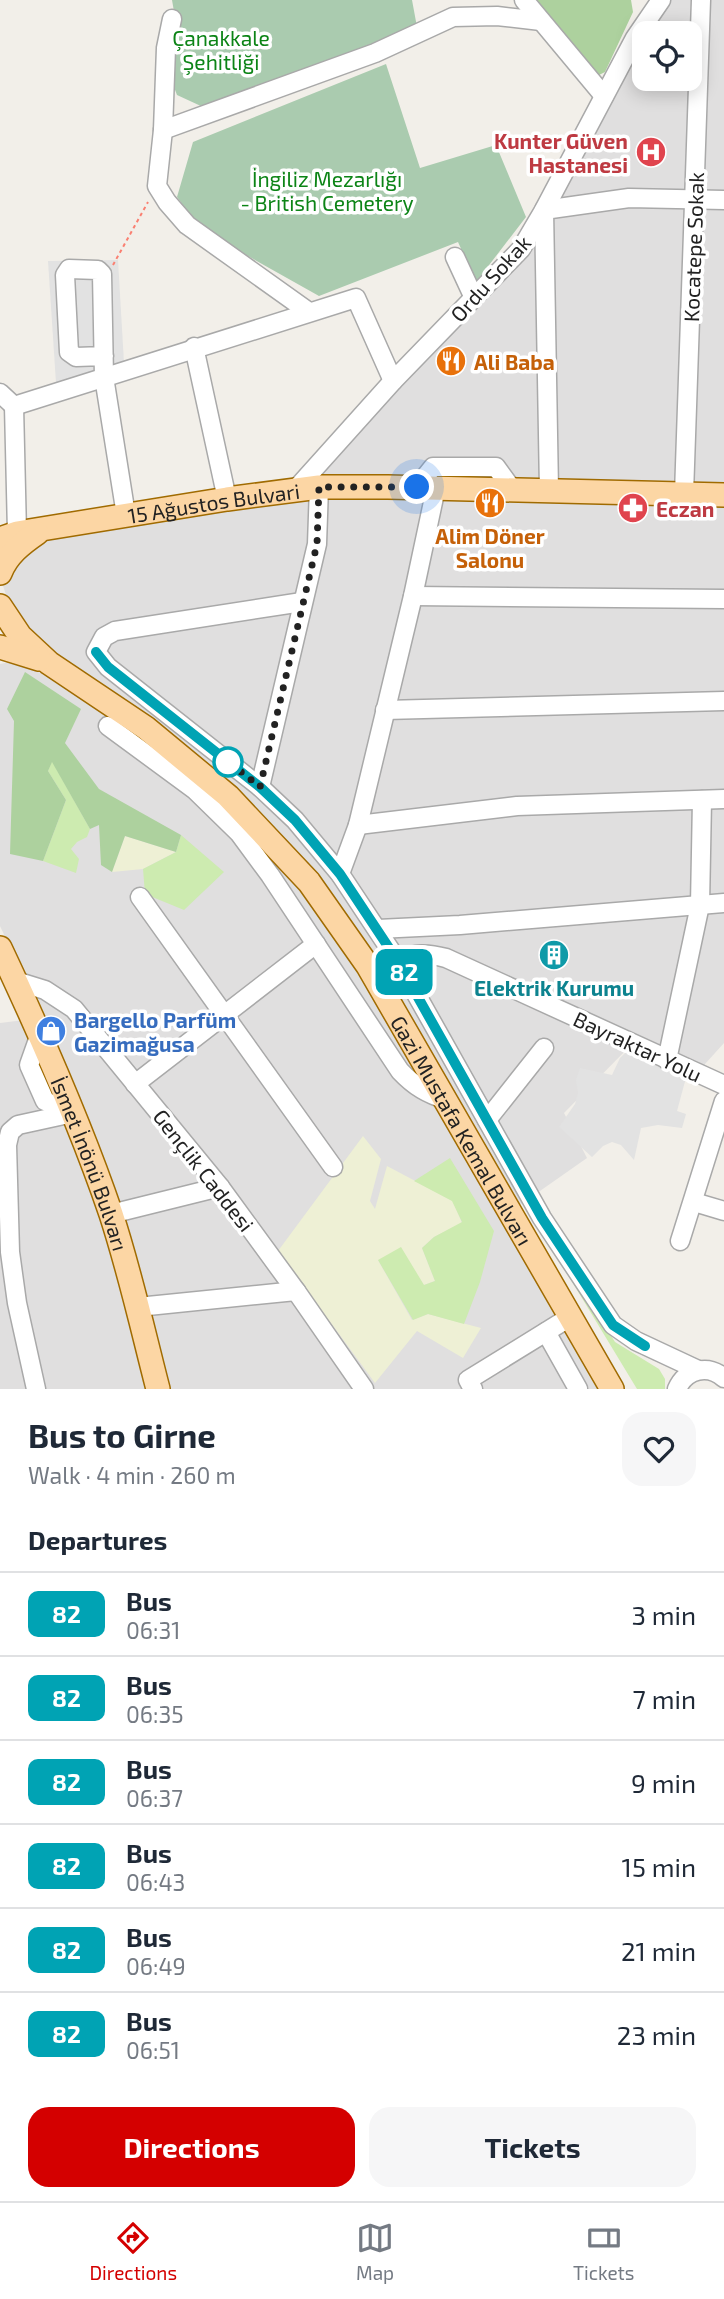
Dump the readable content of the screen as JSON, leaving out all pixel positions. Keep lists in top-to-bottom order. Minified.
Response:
{"streets":{"main road":["15 Ağustos Bulvari","Gazi Mustafa Kemal Bulvarı","İsmet İnönü Bulvarı"],"street":["Kocatepe Sokak","Ordu Sokak","Bayraktar Yolu","Gençlik Caddesi"]},"crossings":[["Kocatepe Sokak","15 Ağustos Bulvari"],["Ordu Sokak","15 Ağustos Bulvari"],["İsmet İnönü Bulvarı","Gençlik Caddesi"]],"parks":["Çanakkale Şehitliği","İngiliz Mezarlığı - British Cemetery"],"places":{"hospital":["Kunter Güven Hastanesi"],"restaurant":["Ali Baba","Alim Döner Salonu"],"pharmacy":["Eczan"],"building":["Elektrik Kurumu"],"shop":["Bargello Parfüm Gazimağusa"]},"lines":["bus line 82"],"page":{"on_map":"82","heading":[["Bus to Girne","Walk · 4 min · 260 m"],"Departures"],"list":[{"mark":"82","name":"Bus","note":"06:31","value":"3 min"},{"mark":"82","name":"Bus","note":"06:35","value":"7 min"},{"mark":"82","name":"Bus","note":"06:37","value":"9 min"},{"mark":"82","name":"Bus","note":"06:43","value":"15 min"},{"mark":"82","name":"Bus","note":"06:49","value":"21 min"},{"mark":"82","name":"Bus","note":"06:51","value":"23 min"}],"buttons":["Directions","Tickets"],"tabs":["Directions","Map","Tickets"]}}
